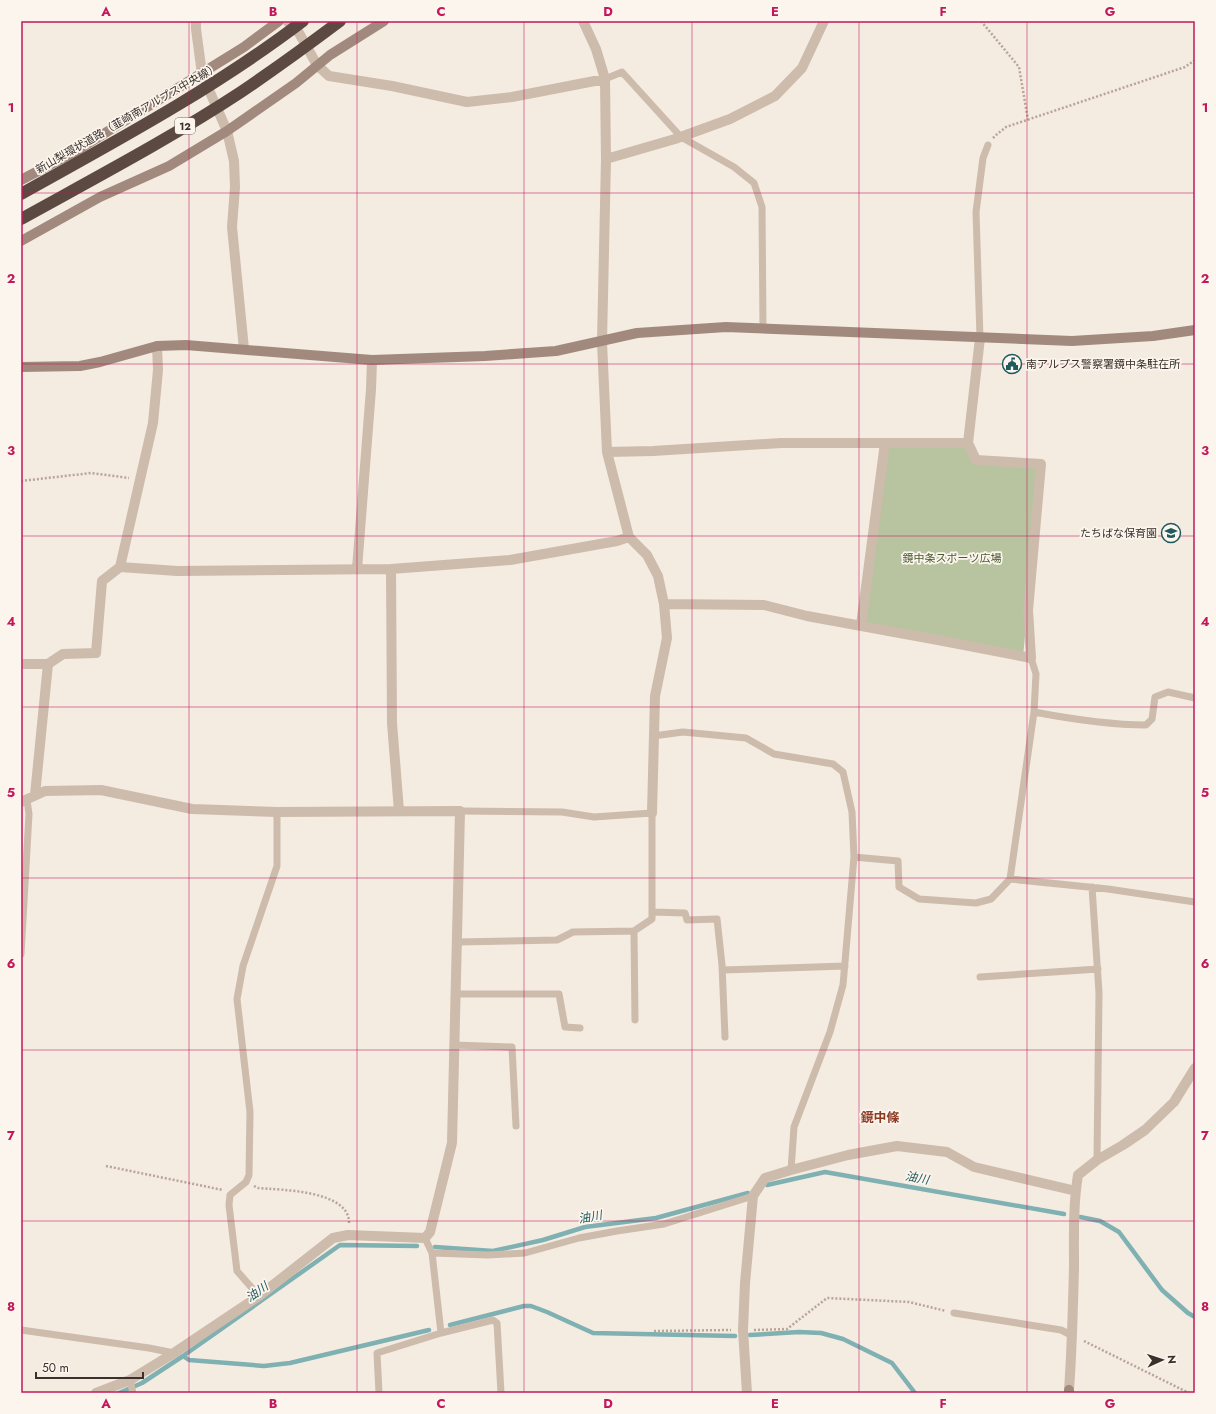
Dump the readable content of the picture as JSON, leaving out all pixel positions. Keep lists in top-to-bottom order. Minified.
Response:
{"streets":{"highway":["新山梨環状道路（韮崎南アルプス中央線）","12"]},"districts":["鏡中條"],"water":["油川"],"parks":["鏡中条スポーツ広場"],"places":{"public building":["南アルプス警察署鏡中条駐在所"],"school or university":["たちばな保育園"]},"scale_bar":"50 m","north":"right","grid":{"columns":["A","B","C","D","E","F","G"],"rows":["1","2","3","4","5","6","7","8"]}}
